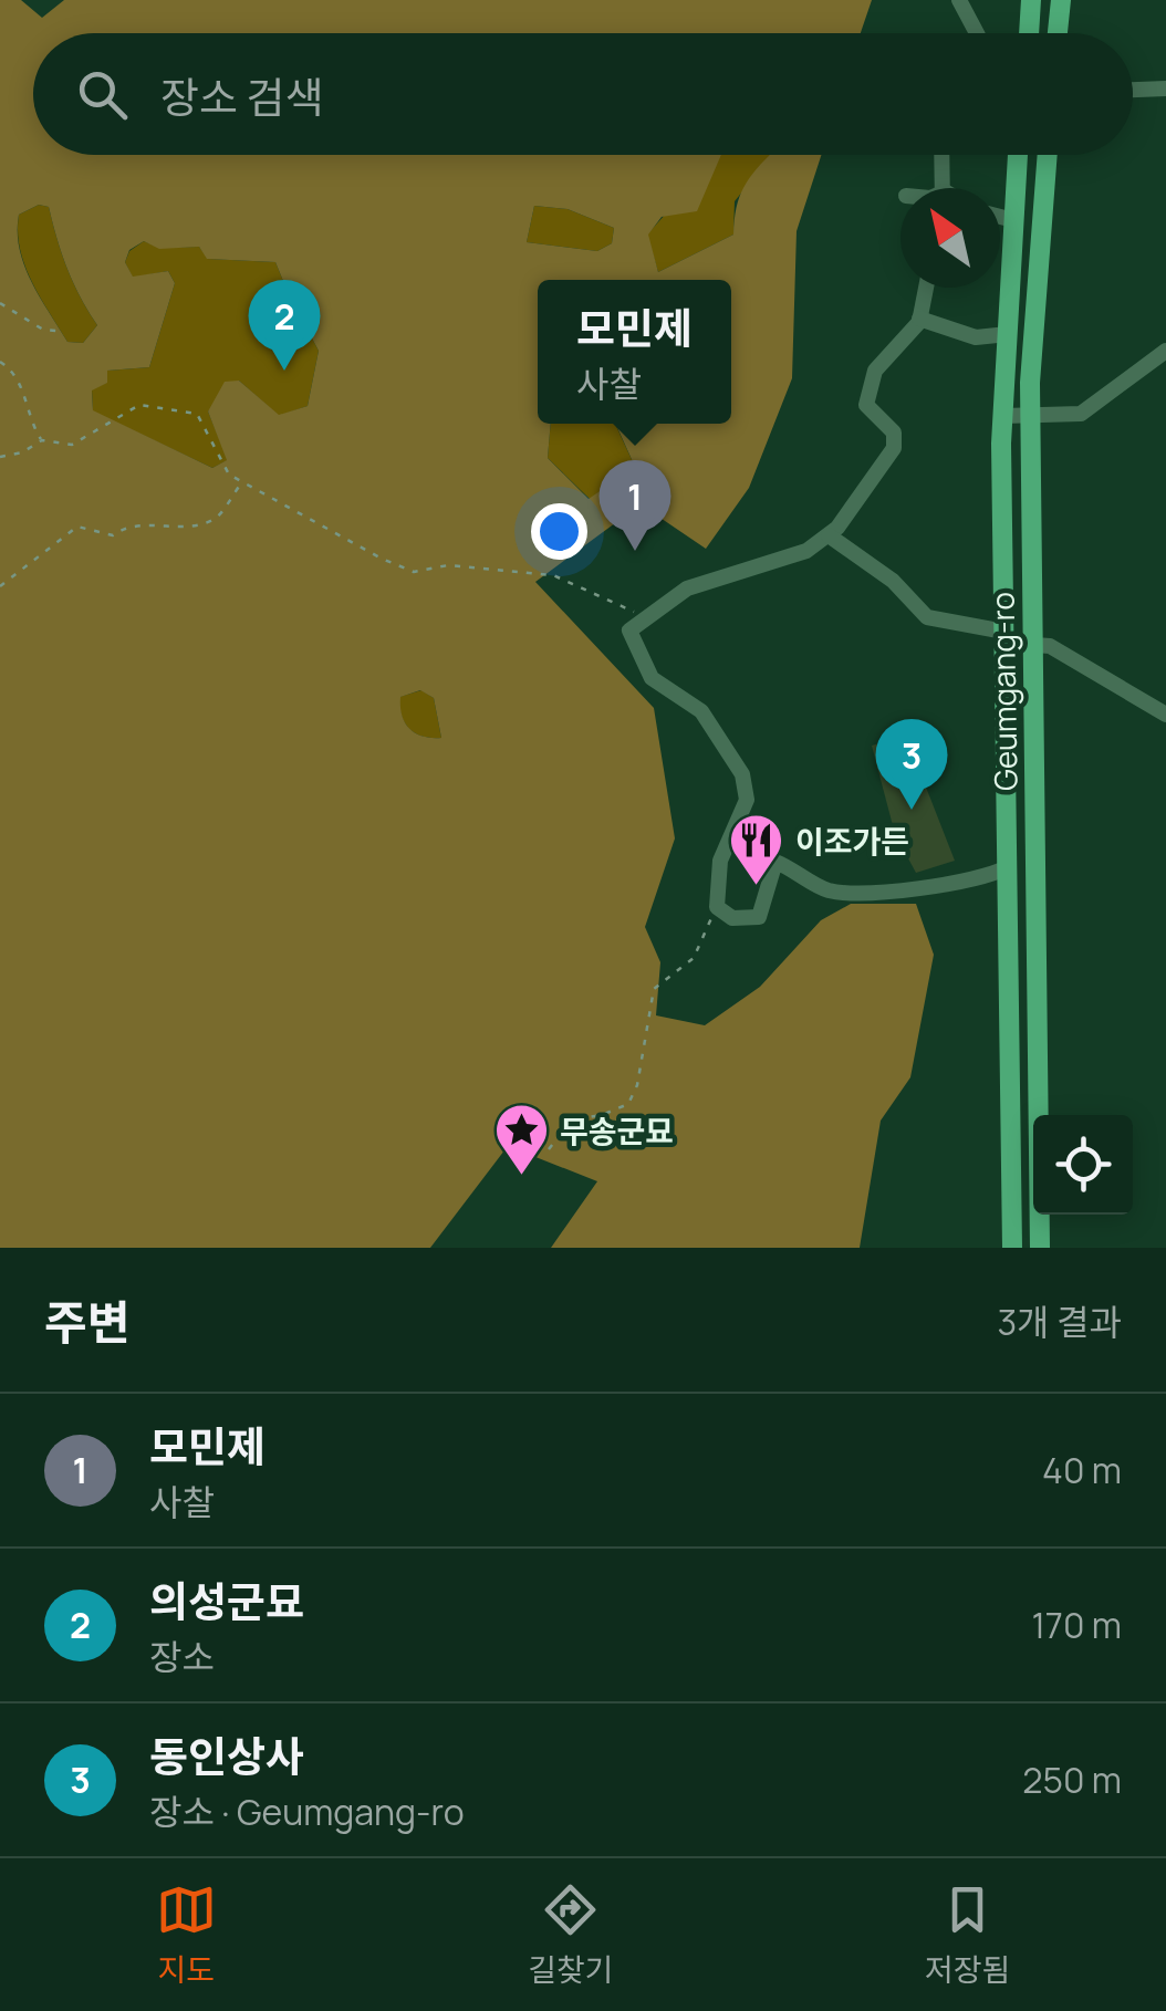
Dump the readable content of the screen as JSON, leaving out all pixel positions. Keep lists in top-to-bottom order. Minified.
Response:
{"streets":{"main road":["Geumgang-ro"]},"places":{"restaurant":["이조가든"],"place":["무송군묘"]},"north":"top left","page":{"search":"장소 검색","popup":["모민제","사찰"],"pins":["2","1","3"],"heading":["주변","3개 결과"],"list":[{"mark":"1","name":"모민제","note":"사찰","value":"40 m"},{"mark":"2","name":"의성군묘","note":"장소","value":"170 m"},{"mark":"3","name":"동인상사","note":"장소 · Geumgang-ro","value":"250 m"}],"nav":["지도","길찾기","저장됨"]}}
